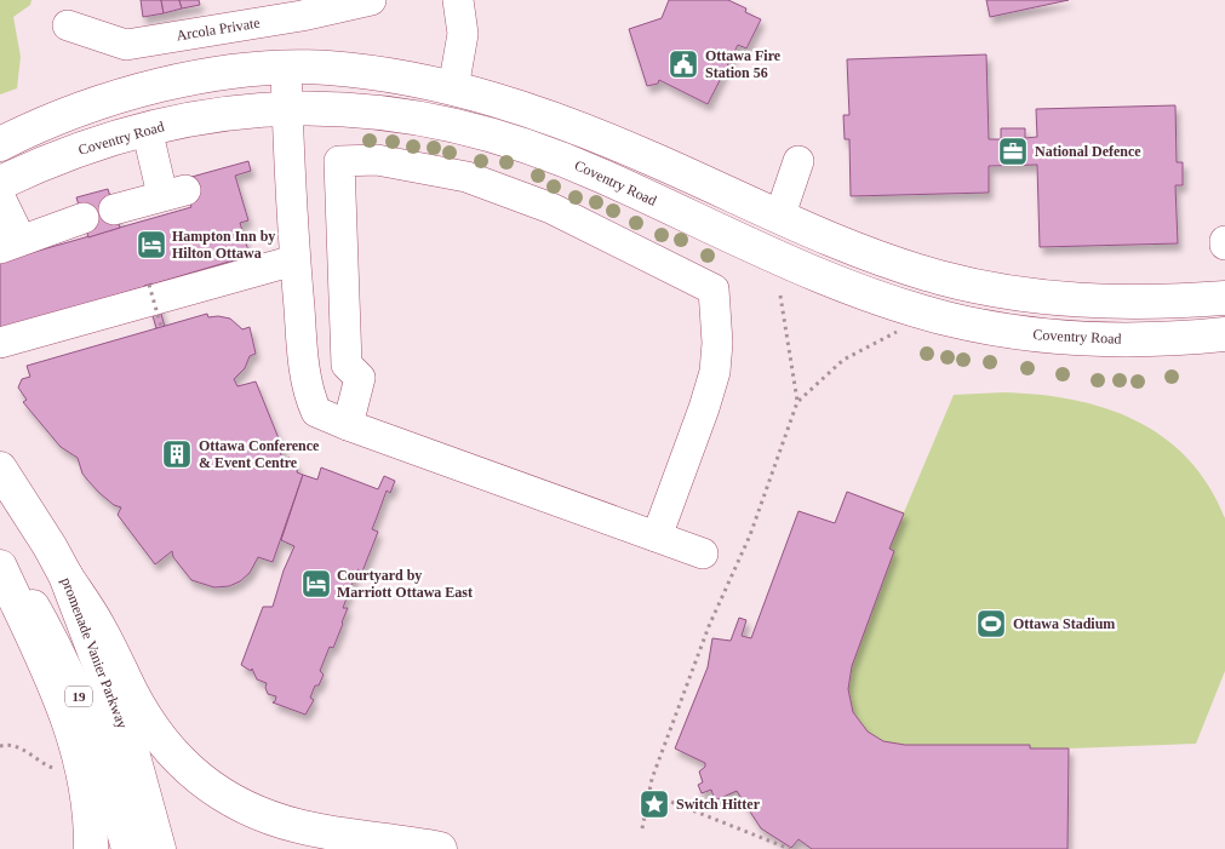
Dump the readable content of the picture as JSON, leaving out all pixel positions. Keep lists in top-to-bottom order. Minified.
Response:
{"streets":{"main road":["Coventry Road","promenade Vanier Parkway","19"],"street":["Arcola Private"]},"places":{"public building":["Ottawa Fire Station 56"],"office":["National Defence"],"hotel":["Hampton Inn by Hilton Ottawa","Courtyard by Marriott Ottawa East"],"building":["Ottawa Conference & Event Centre"],"sports":["Ottawa Stadium"],"place":["Switch Hitter"]}}
